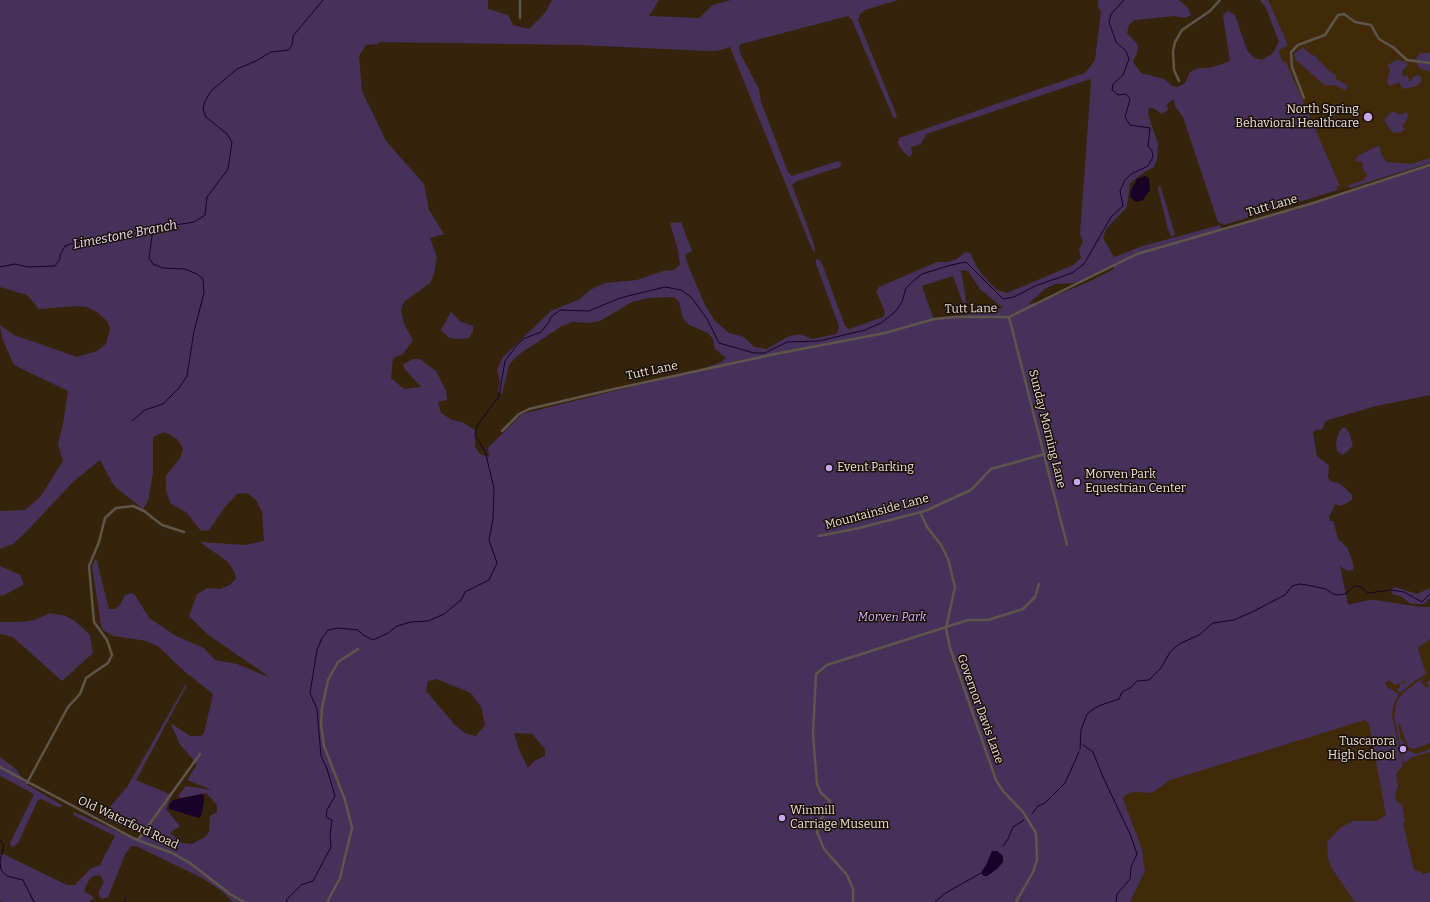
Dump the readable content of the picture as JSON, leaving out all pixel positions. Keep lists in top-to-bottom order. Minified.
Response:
{"streets":{"street":["Tutt Lane","Sunday Morning Lane","Mountainside Lane","Governor Davis Lane","Old Waterford Road"]},"crossings":[["Tutt Lane","Sunday Morning Lane"],["Sunday Morning Lane","Mountainside Lane"],["Mountainside Lane","Governor Davis Lane"]],"water":["Limestone Branch"],"parks":["Morven Park"],"places":["North Spring Behavioral Healthcare","Event Parking","Morven Park Equestrian Center","Tuscarora High School","Winmill Carriage Museum"]}
